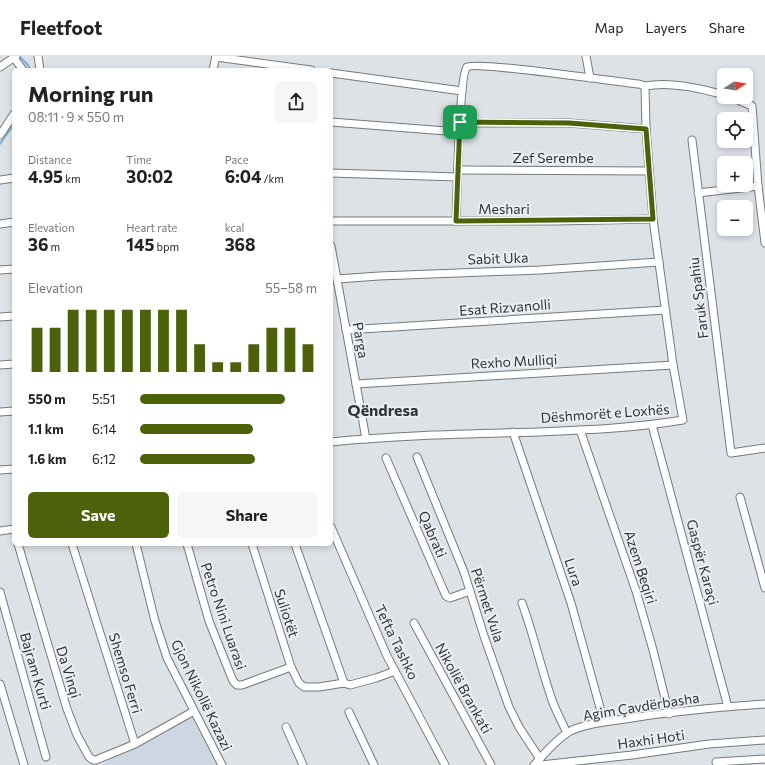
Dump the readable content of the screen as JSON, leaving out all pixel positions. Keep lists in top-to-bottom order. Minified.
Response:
{"streets":{"street":["Zef Serembe","Meshari","Sabit Uka","Faruk Spahiu","Esat Rizvanolli","Parga","Rexho Mulliqi","Dëshmorët e Loxhës","Qabrati","Gaspër Karaçi","Azem Beqiri","Lura","Përmet Vula","Suliotët","Petro Nini Luarasi","Tefta Tashko","Bajram Kurti","Da Vinqi","Shemso Ferri","Nikollë Brankati","Gjon Nikollë Kazazi","Agim Çavdërbasha","Haxhi Hoti"]},"crossings":[["Zef Serembe","Dëshmorët e Loxhës"],["Meshari","Dëshmorët e Loxhës"],["Sabit Uka","Parga"],["Sabit Uka","Dëshmorët e Loxhës"],["Esat Rizvanolli","Parga"],["Esat Rizvanolli","Dëshmorët e Loxhës"],["Parga","Rexho Mulliqi"],["Parga","Dëshmorët e Loxhës"],["Rexho Mulliqi","Dëshmorët e Loxhës"],["Dëshmorët e Loxhës","Gaspër Karaçi"],["Dëshmorët e Loxhës","Azem Beqiri"],["Dëshmorët e Loxhës","Lura"],["Qabrati","Përmet Vula"],["Gaspër Karaçi","Agim Çavdërbasha"],["Azem Beqiri","Agim Çavdërbasha"],["Lura","Agim Çavdërbasha"],["Përmet Vula","Agim Çavdërbasha"],["Përmet Vula","Haxhi Hoti"],["Suliotët","Petro Nini Luarasi"],["Da Vinqi","Shemso Ferri"],["Agim Çavdërbasha","Haxhi Hoti"]],"districts":["Qëndresa"],"north":"right","page":{"header":"Fleetfoot","nav":["Map","Layers","Share"],"map_buttons":["+","−"],"heading":["Morning run","08:11 · 9 × 550 m"],"stats":[["Distance","4.95 km"],["Time","30:02"],["Pace","6:04 /km"],["Elevation","36 m"],["Heart rate","145 bpm"],["kcal","368"]],"chart":["Elevation","55–58 m"],"list":[{"name":"550 m","note":"5:51"},{"name":"1.1 km","note":"6:14"},{"name":"1.6 km","note":"6:12"}],"buttons":["Save","Share"]}}
